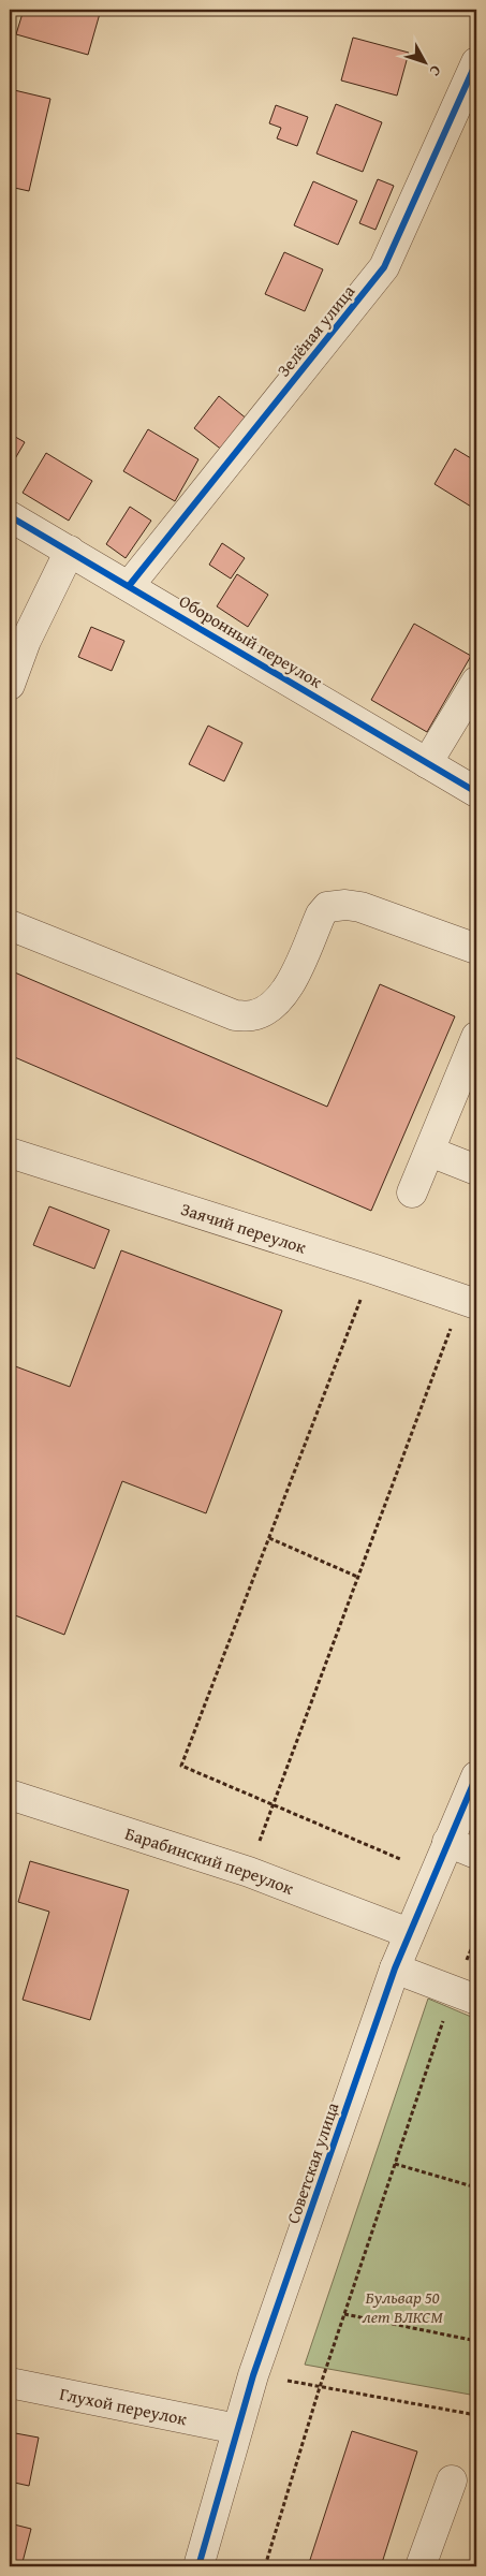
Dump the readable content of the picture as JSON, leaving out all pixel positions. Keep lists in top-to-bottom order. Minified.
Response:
{"streets":{"street":["Зелёная улица","Оборонный переулок","Заячий переулок","Барабинский переулок","Советская улица","Глухой переулок"]},"crossings":[["Зелёная улица","Оборонный переулок"],["Барабинский переулок","Советская улица"],["Советская улица","Глухой переулок"]],"parks":["Бульвар 50 лет ВЛКСМ"],"north":"bottom right"}
